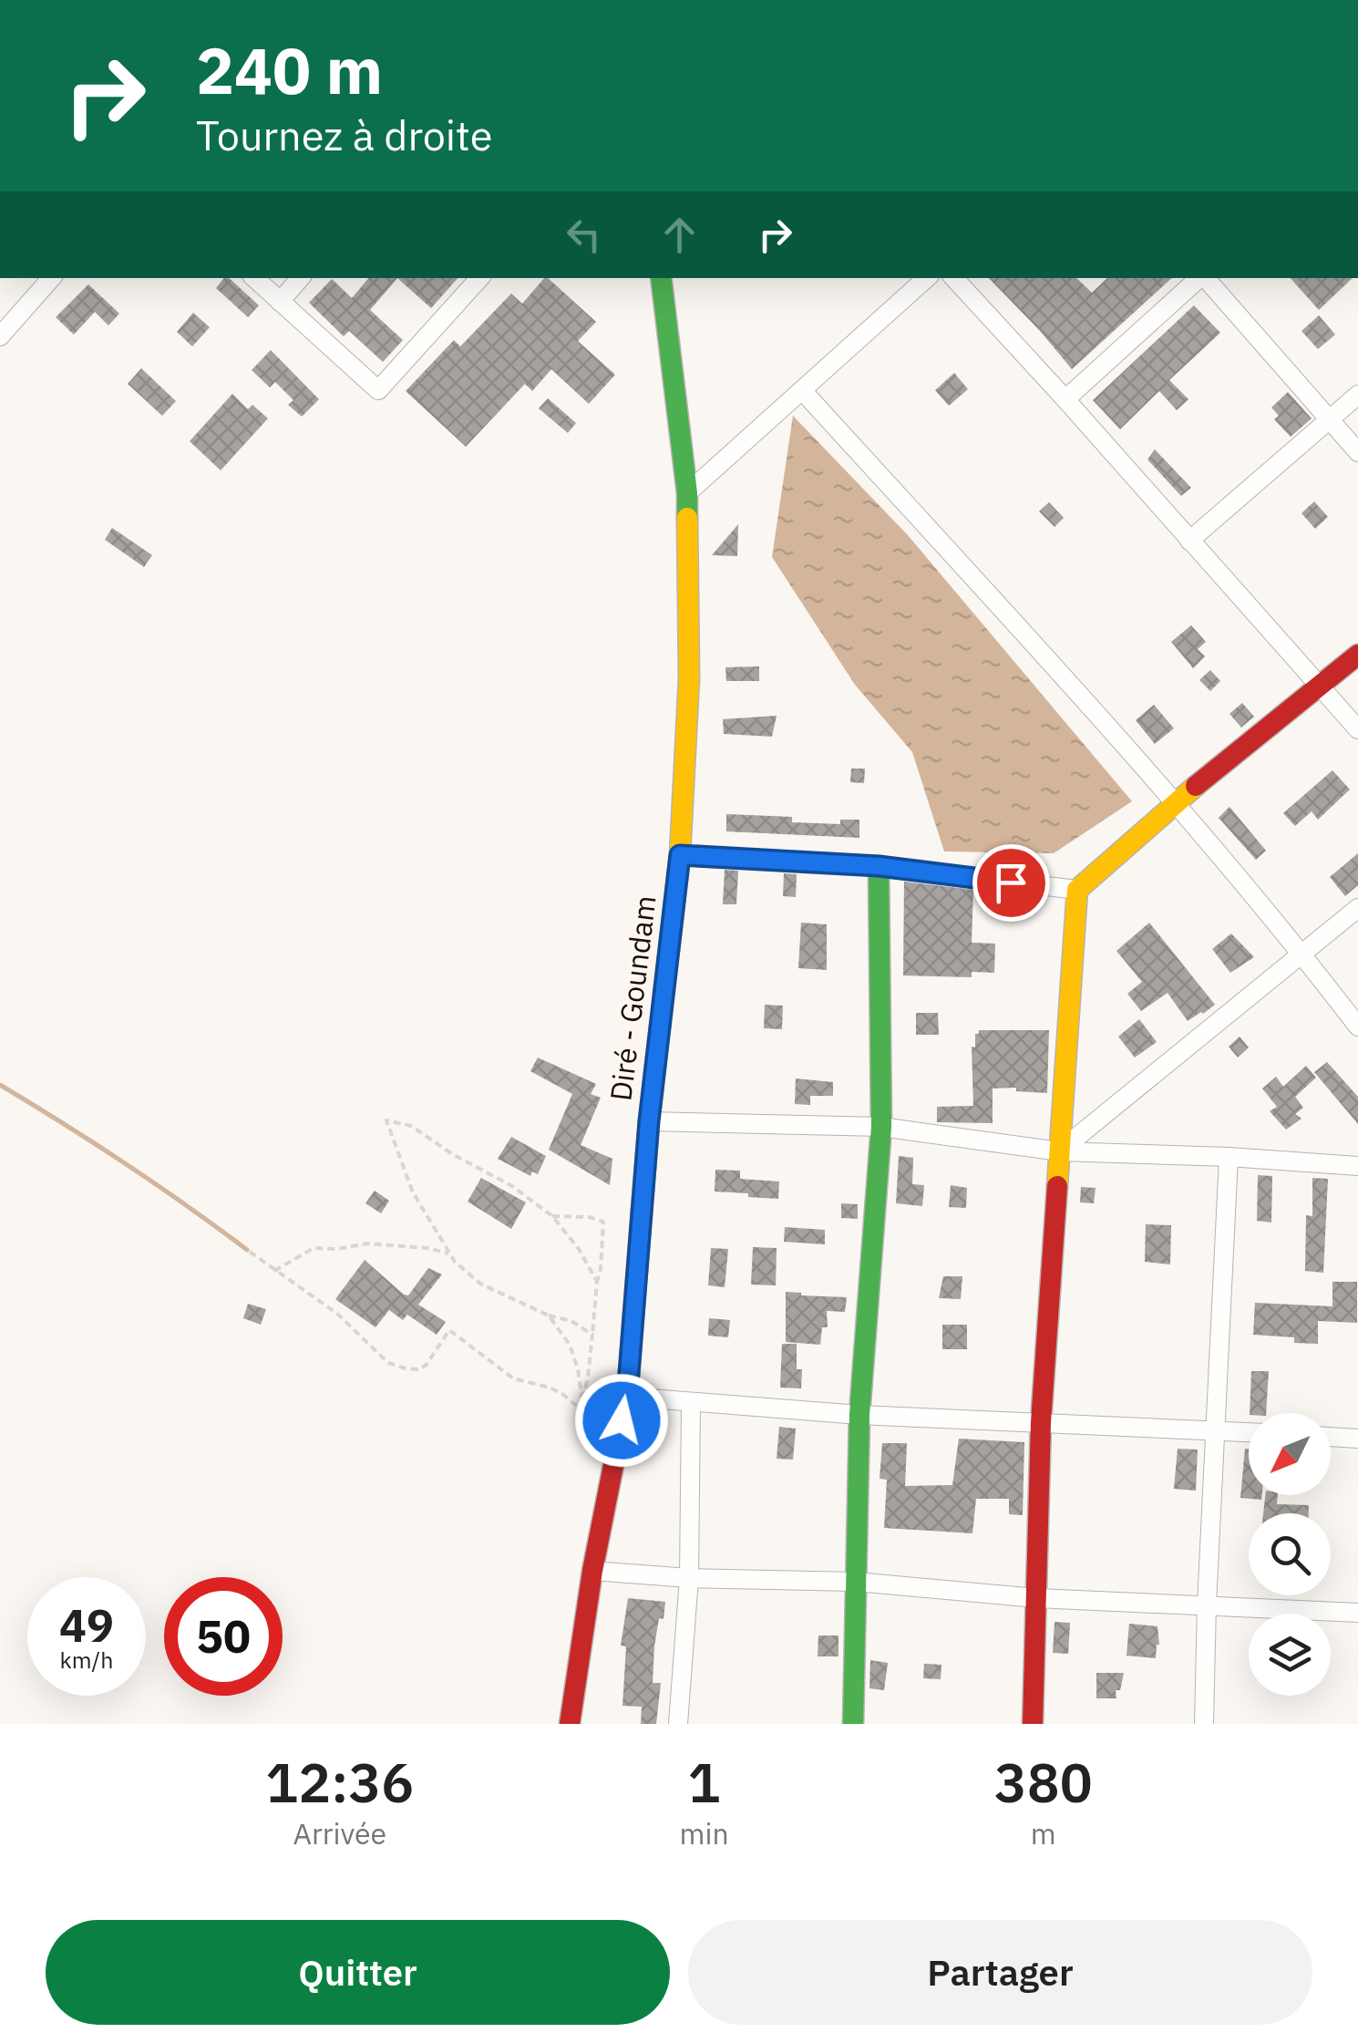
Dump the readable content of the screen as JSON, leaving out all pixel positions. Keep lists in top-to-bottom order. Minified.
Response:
{"streets":{"street":["Diré - Goundam"]},"north":"bottom left","page":{"turn":["240 m","Tournez à droite"],"speed":"49 km/h","limit":"50","eta":["12:36","Arrivée","1","min","380","m"],"buttons":["Quitter","Partager"]}}
